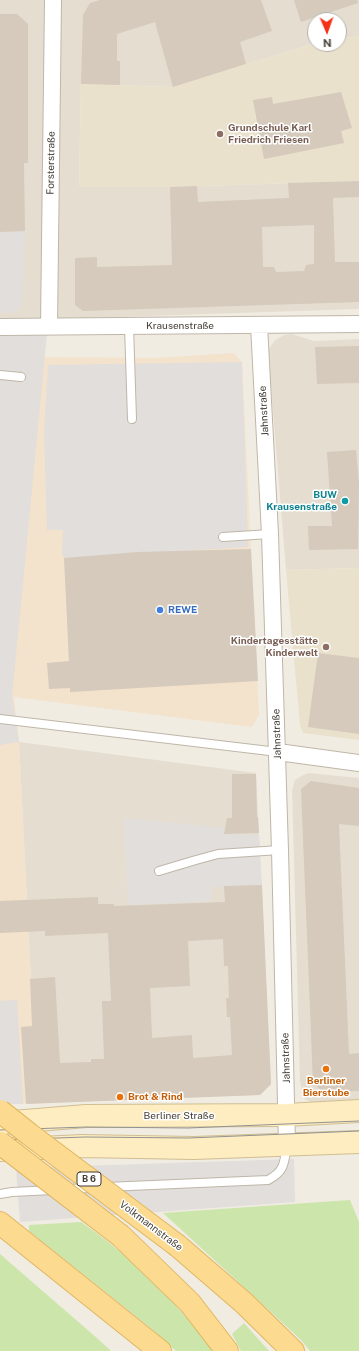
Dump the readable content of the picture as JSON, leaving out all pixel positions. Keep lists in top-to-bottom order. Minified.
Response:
{"streets":{"main road":["B 6","Volkmannstraße"],"street":["Forsterstraße","Krausenstraße","Jahnstraße","Berliner Straße"]},"crossings":[["Forsterstraße","Krausenstraße"],["Krausenstraße","Jahnstraße"],["Jahnstraße","Berliner Straße"]],"places":["Grundschule Karl Friedrich Friesen","BUW Krausenstraße","REWE","Kindertagesstätte Kinderwelt","Berliner Bierstube","Brot & Rind"],"north":"bottom"}
